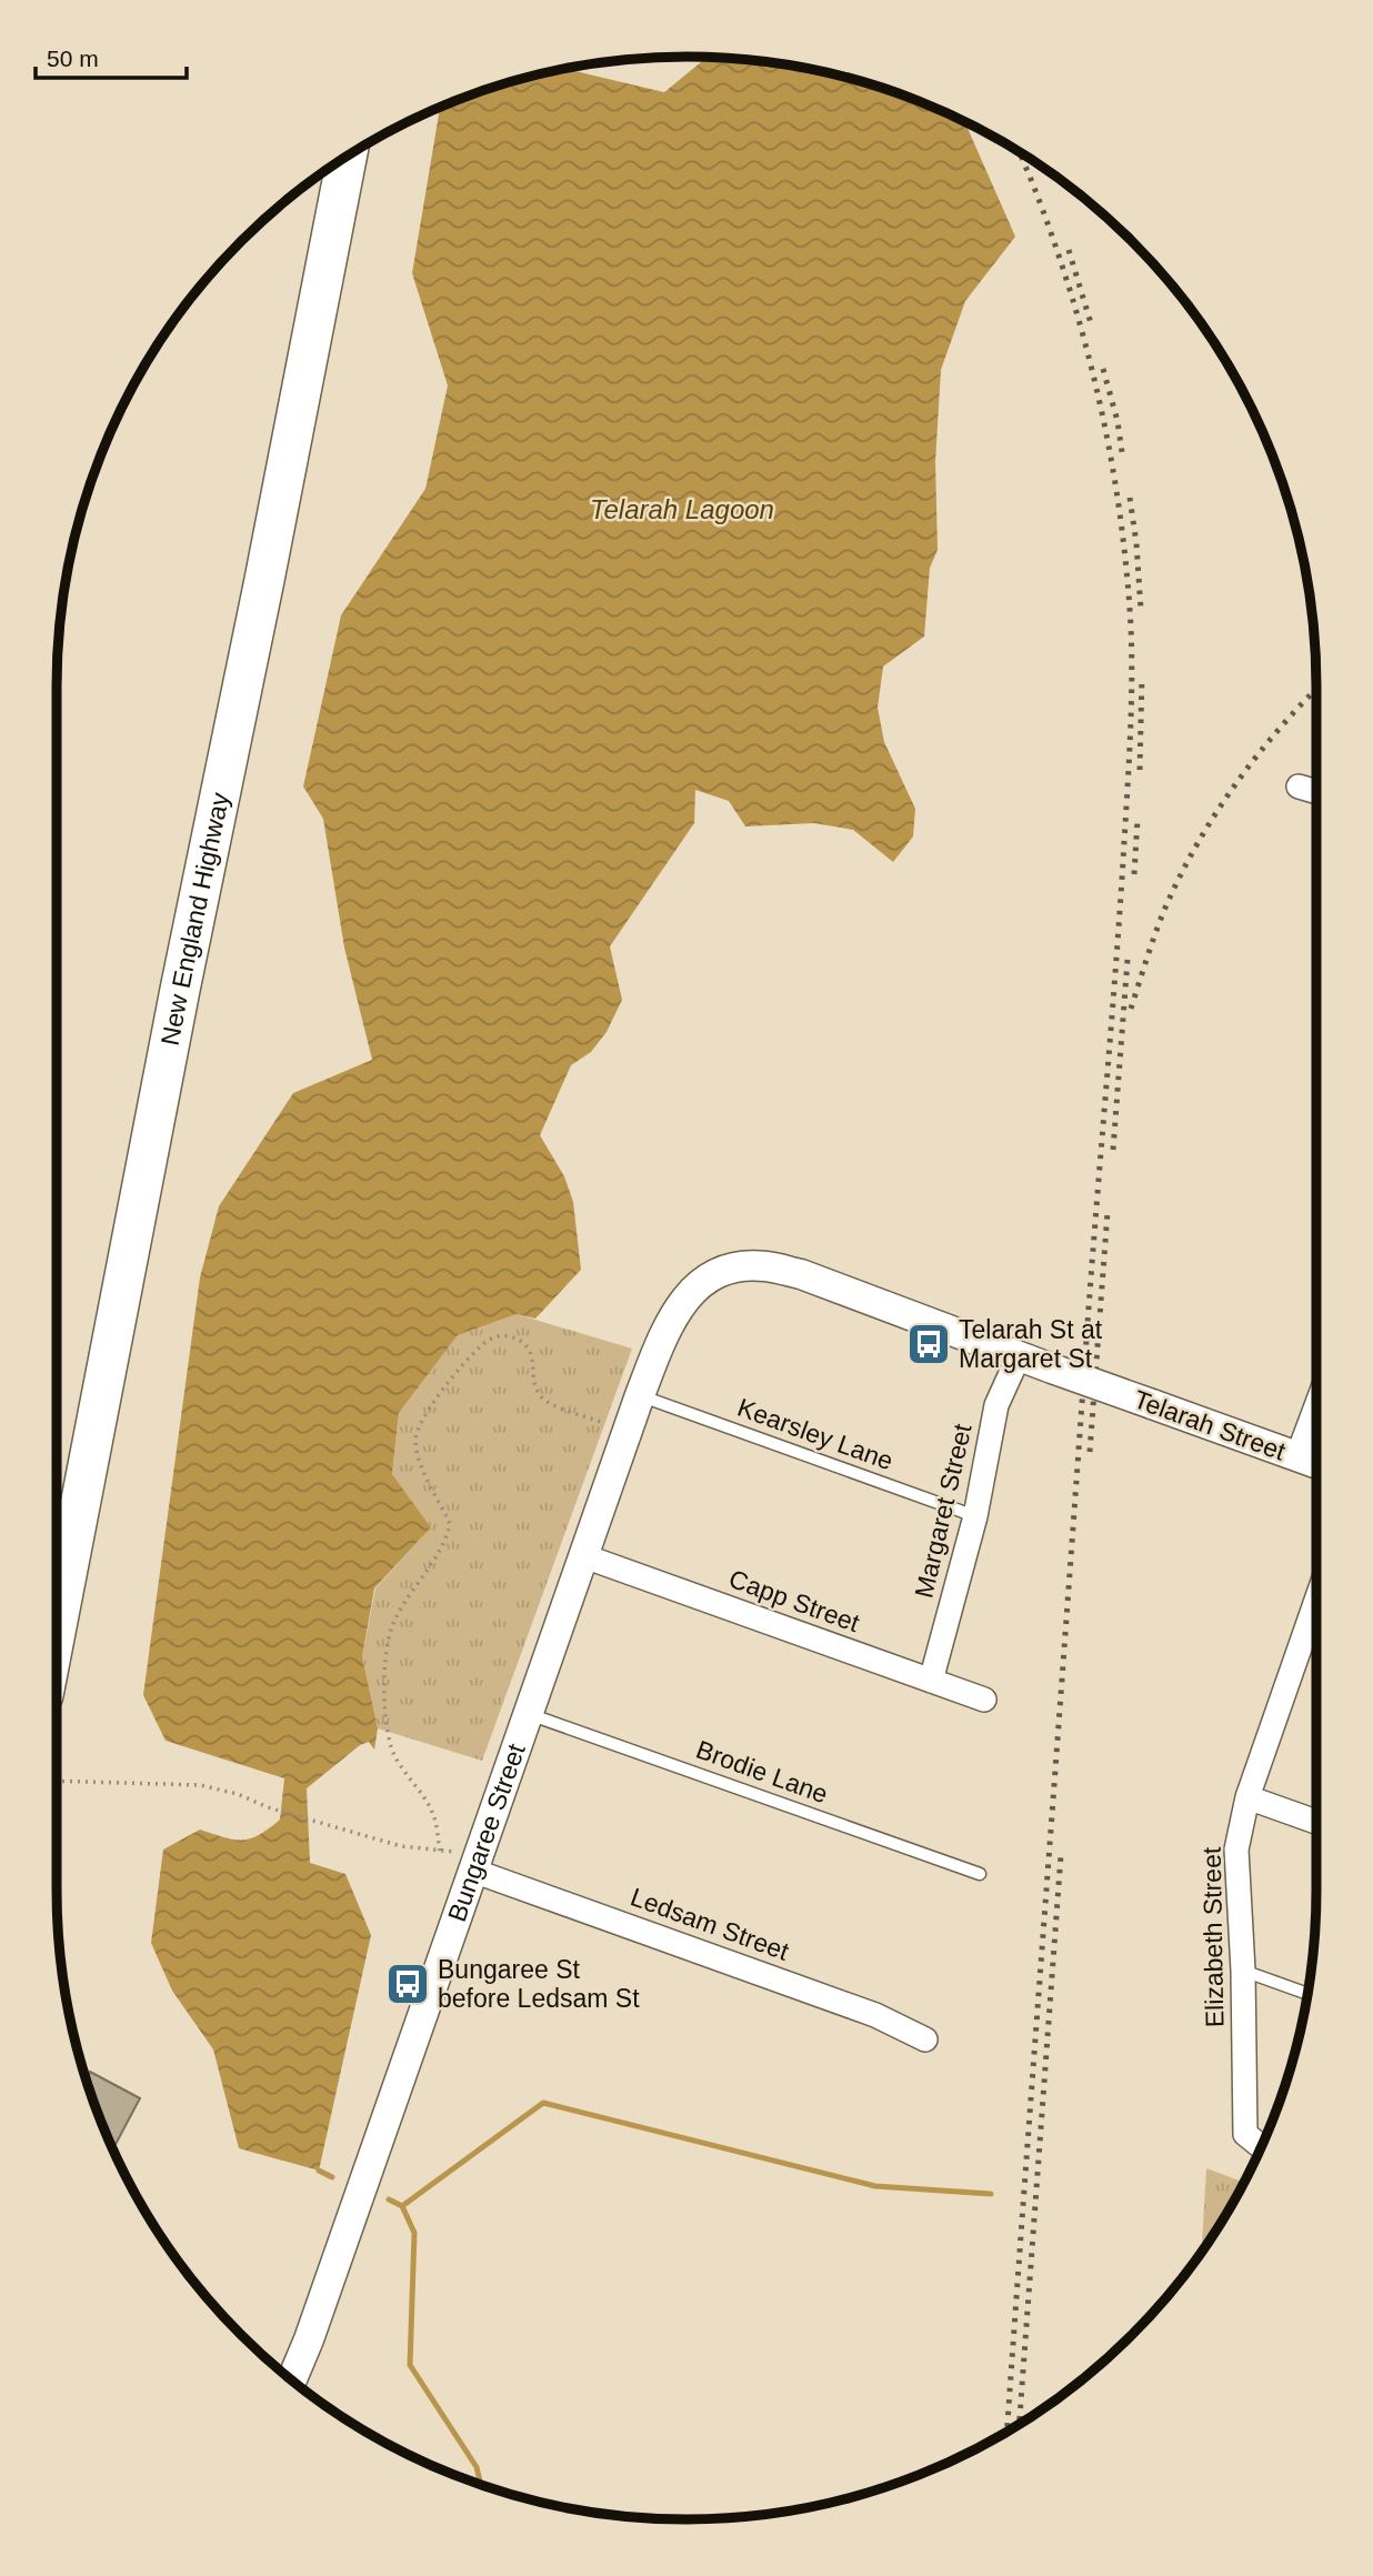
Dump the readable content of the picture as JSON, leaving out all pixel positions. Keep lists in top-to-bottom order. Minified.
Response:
{"streets":{"highway":["New England Highway"],"street":["Telarah Street","Margaret Street","Capp Street","Bungaree Street","Ledsam Street","Elizabeth Street"],"lane":["Kearsley Lane","Brodie Lane"]},"crossings":[["Telarah Street","Margaret Street"],["Telarah Street","Bungaree Street"],["Kearsley Lane","Margaret Street"],["Kearsley Lane","Bungaree Street"],["Margaret Street","Capp Street"],["Capp Street","Bungaree Street"],["Brodie Lane","Bungaree Street"],["Bungaree Street","Ledsam Street"]],"water":["Telarah Lagoon"],"places":{"bus stop":["Telarah St at Margaret St","Bungaree St before Ledsam St"]},"scale_bar":"50 m"}
